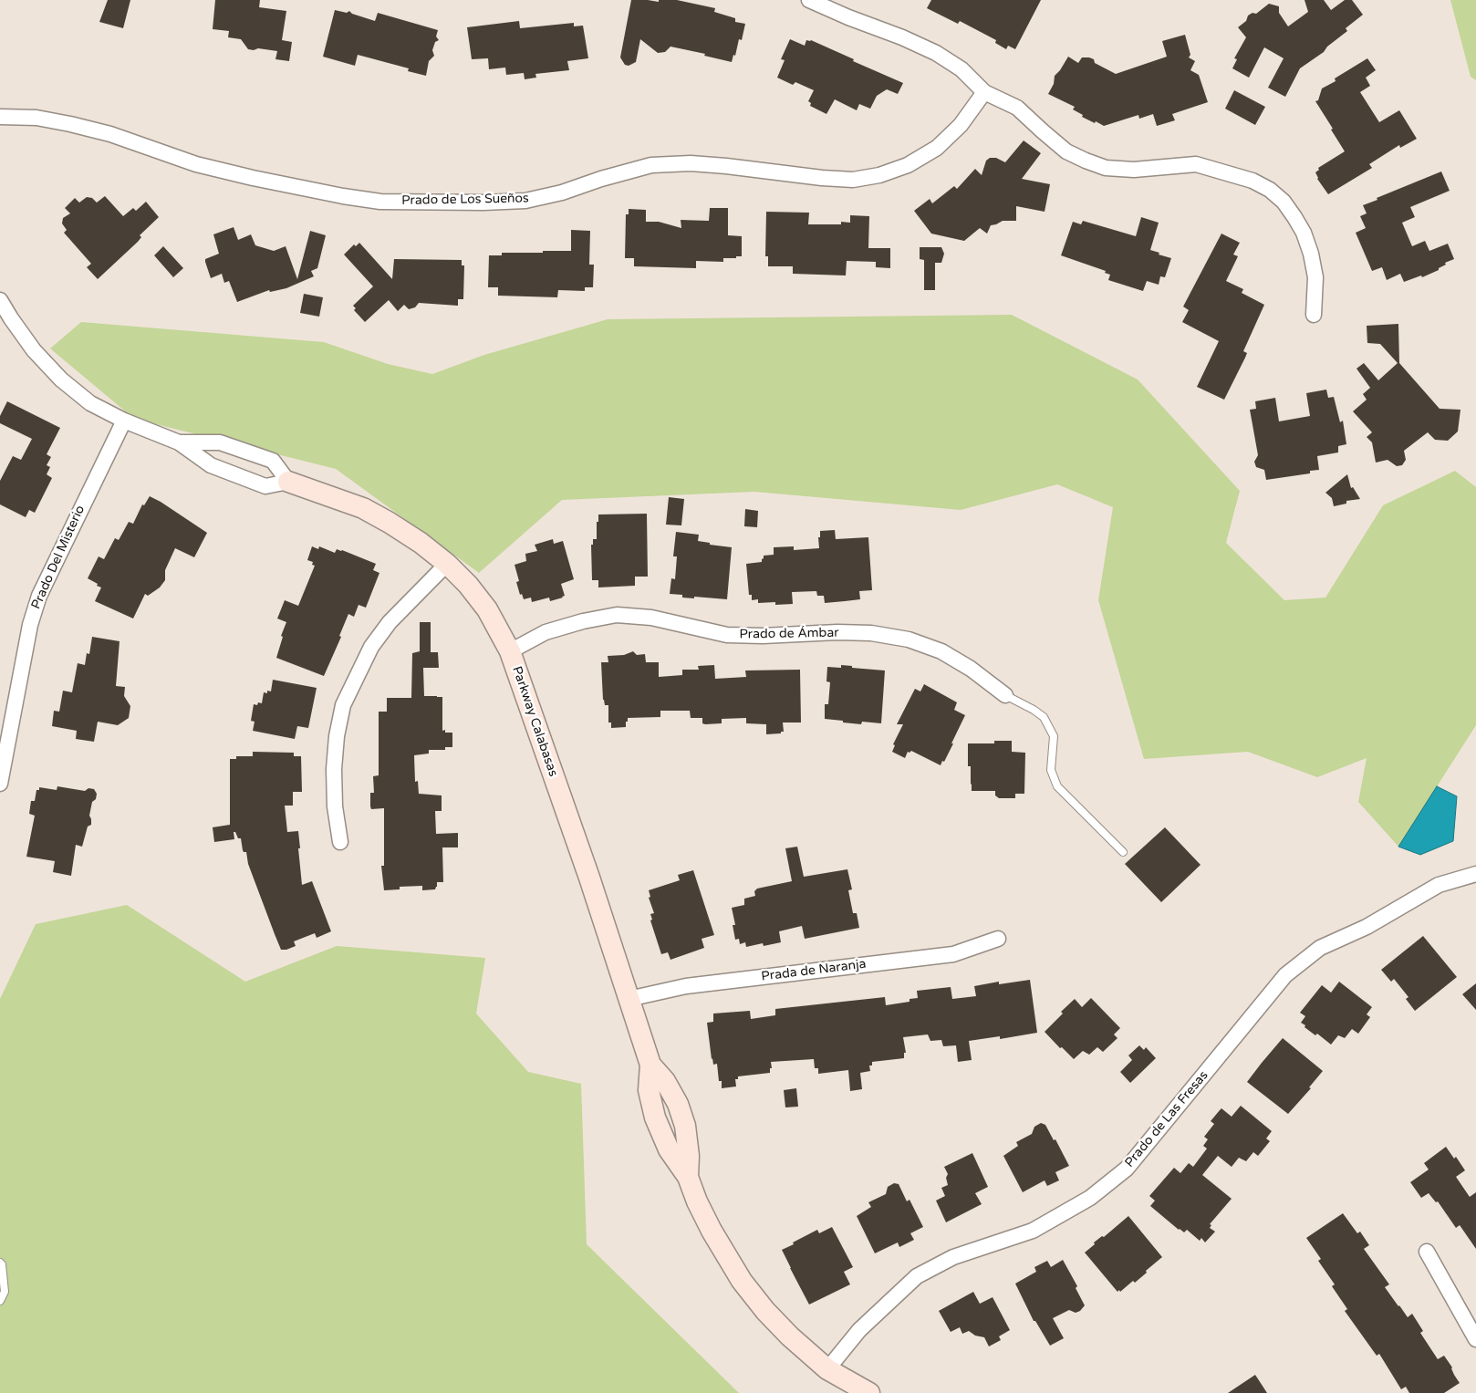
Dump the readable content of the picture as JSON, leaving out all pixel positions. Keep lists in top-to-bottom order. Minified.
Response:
{"streets":{"street":["Prado de Los Sueños","Prado Del Misterio","Prado de Ámbar","Parkway Calabasas","Prada de Naranja","Prado de Las Fresas"]},"crossings":[["Prado de Ámbar","Parkway Calabasas"],["Parkway Calabasas","Prada de Naranja"],["Parkway Calabasas","Prado de Las Fresas"]]}
